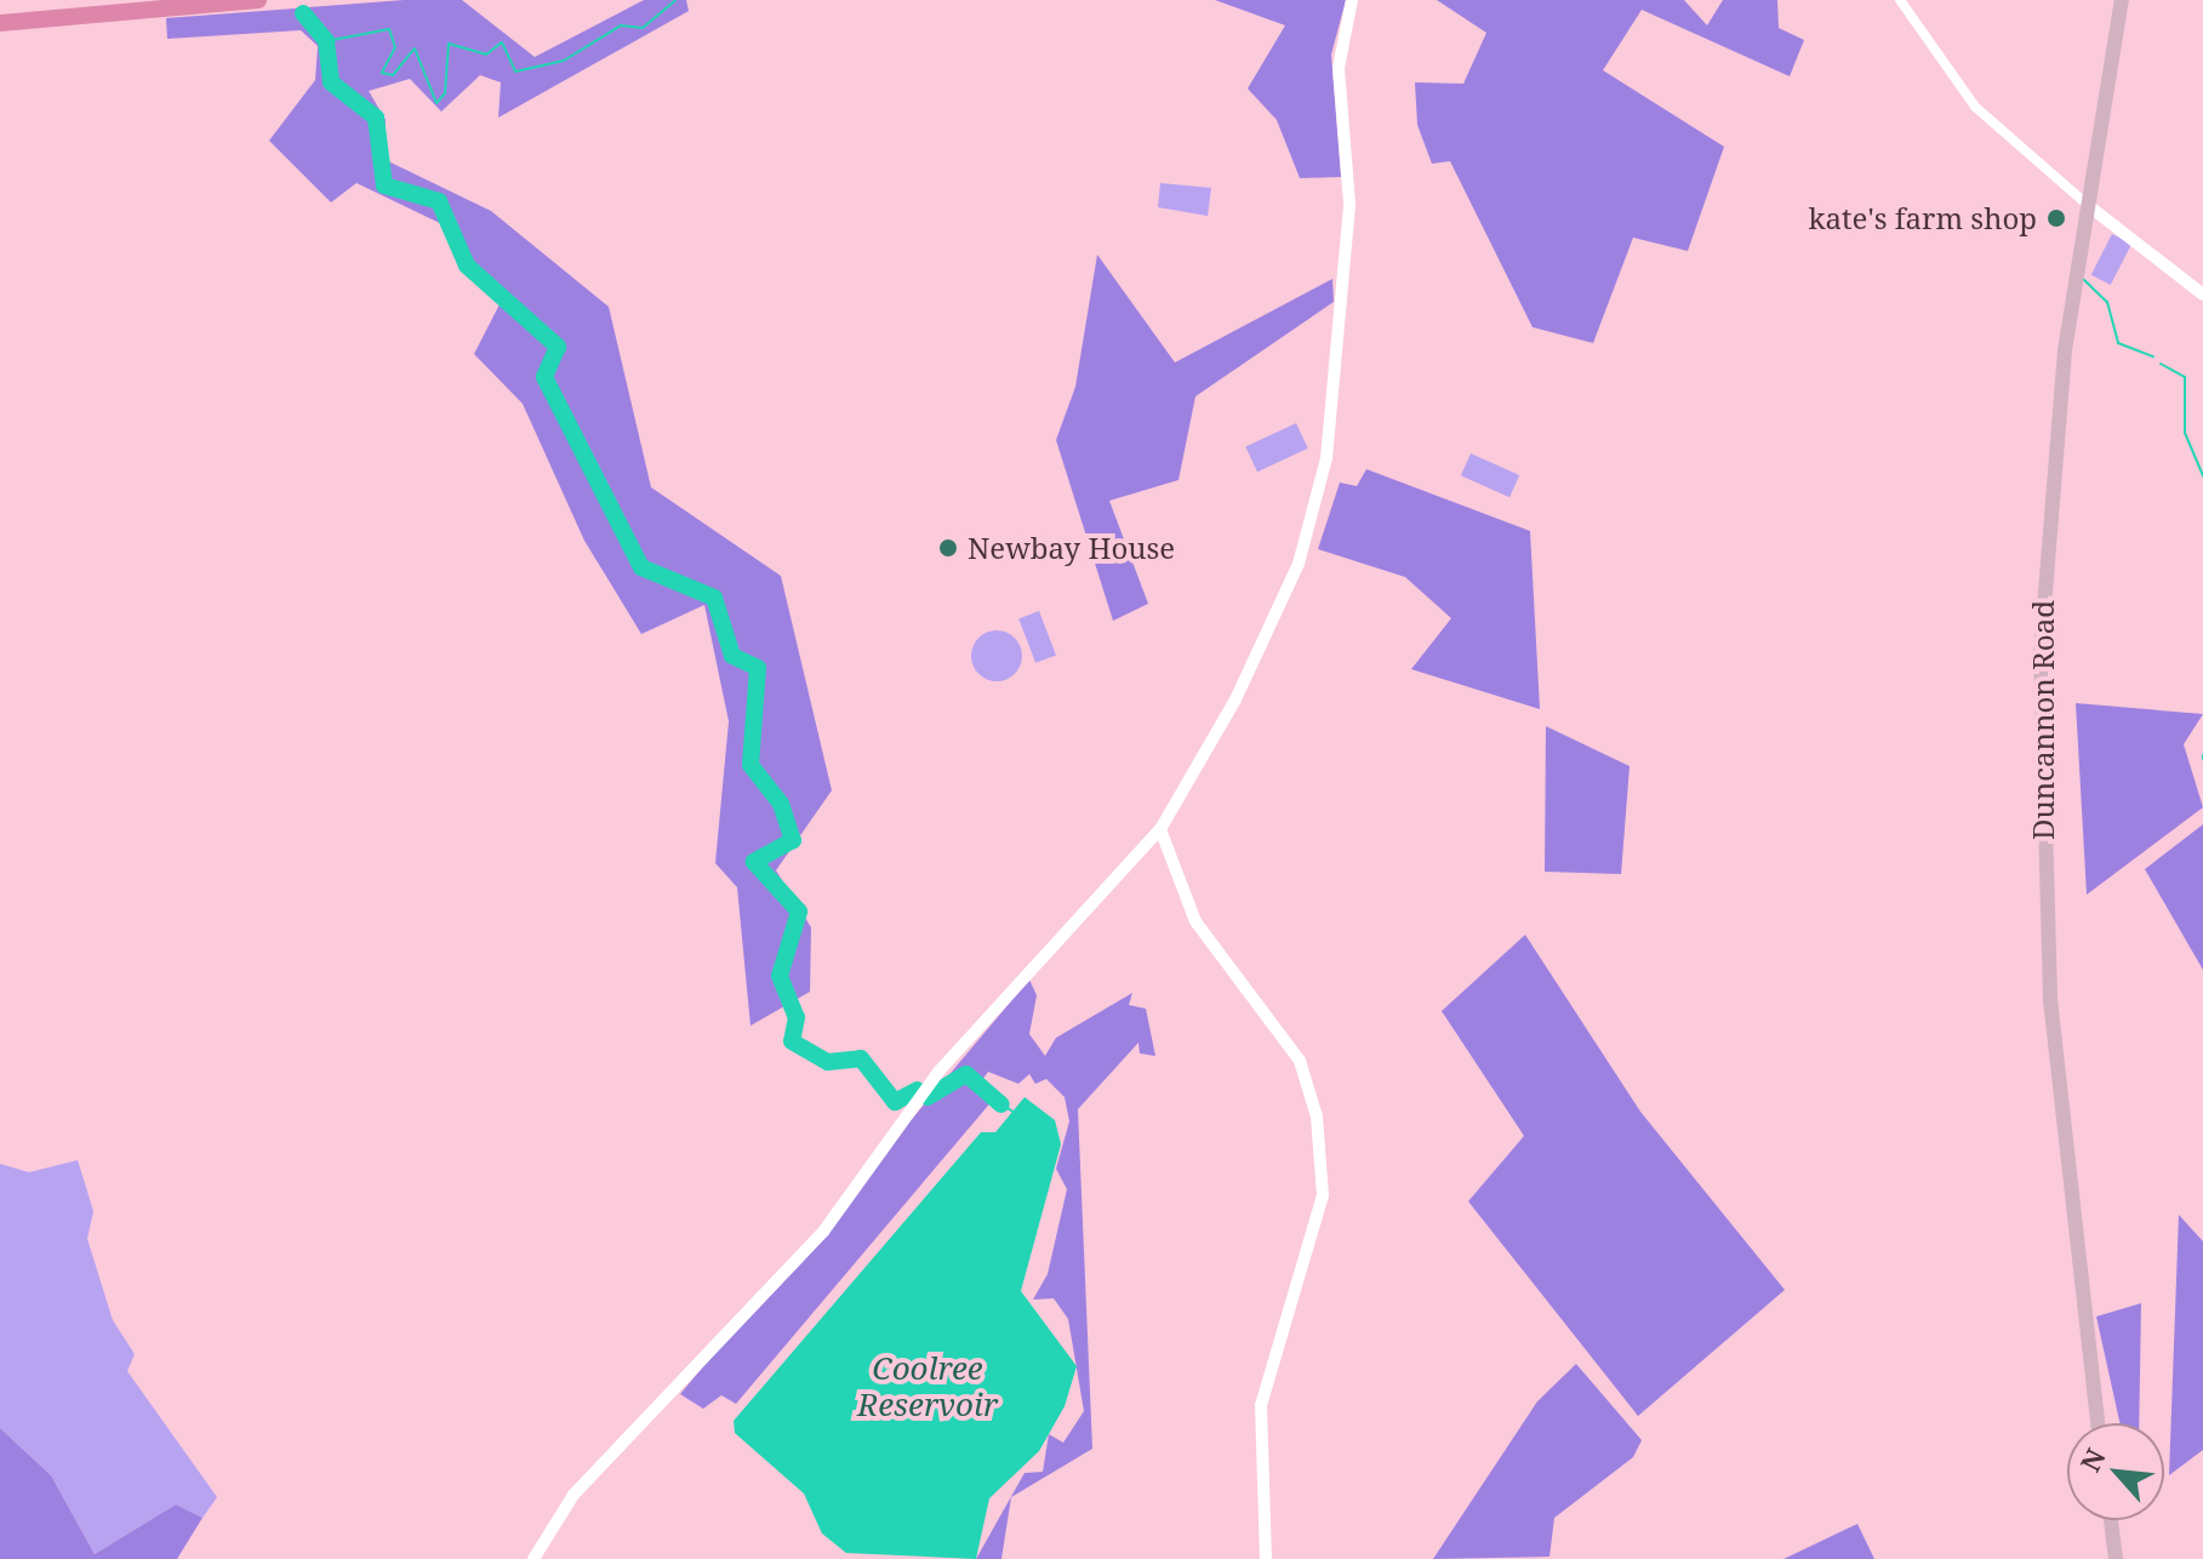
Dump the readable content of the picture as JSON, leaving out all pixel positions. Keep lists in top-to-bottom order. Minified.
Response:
{"streets":{"main road":["Duncannon Road"]},"water":["Coolree Reservoir"],"places":["kate's farm shop","Newbay House"],"north":"top left"}
